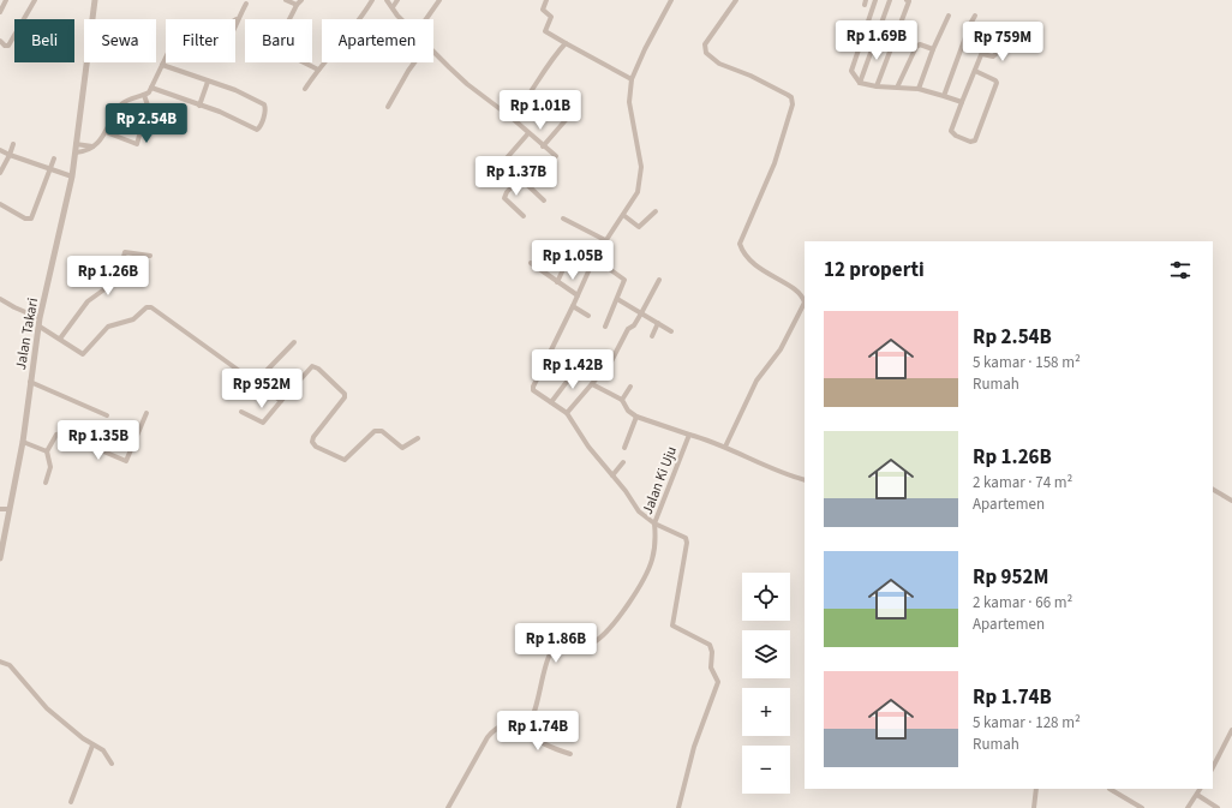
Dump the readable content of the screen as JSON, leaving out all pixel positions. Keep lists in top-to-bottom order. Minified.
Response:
{"streets":{"street":["Jalan Takari","Jalan Ki Uju"]},"page":{"chip":["Beli","Sewa","Filter","Baru","Apartemen"],"price":["Rp 1.69B","Rp 759M","Rp 1.01B","Rp 2.54B","Rp 1.37B","Rp 1.05B","Rp 1.26B","Rp 1.42B","Rp 952M","Rp 1.35B","Rp 1.86B","Rp 1.74B"],"heading":"12 properti","list":[{"name":"Rp 2.54B","note":"5 kamar · 158 m² · Rumah"},{"name":"Rp 1.26B","note":"2 kamar · 74 m² · Apartemen"},{"name":"Rp 952M","note":"2 kamar · 66 m² · Apartemen"},{"name":"Rp 1.74B","note":"5 kamar · 128 m² · Rumah"}],"map_buttons":["+","−"]}}
